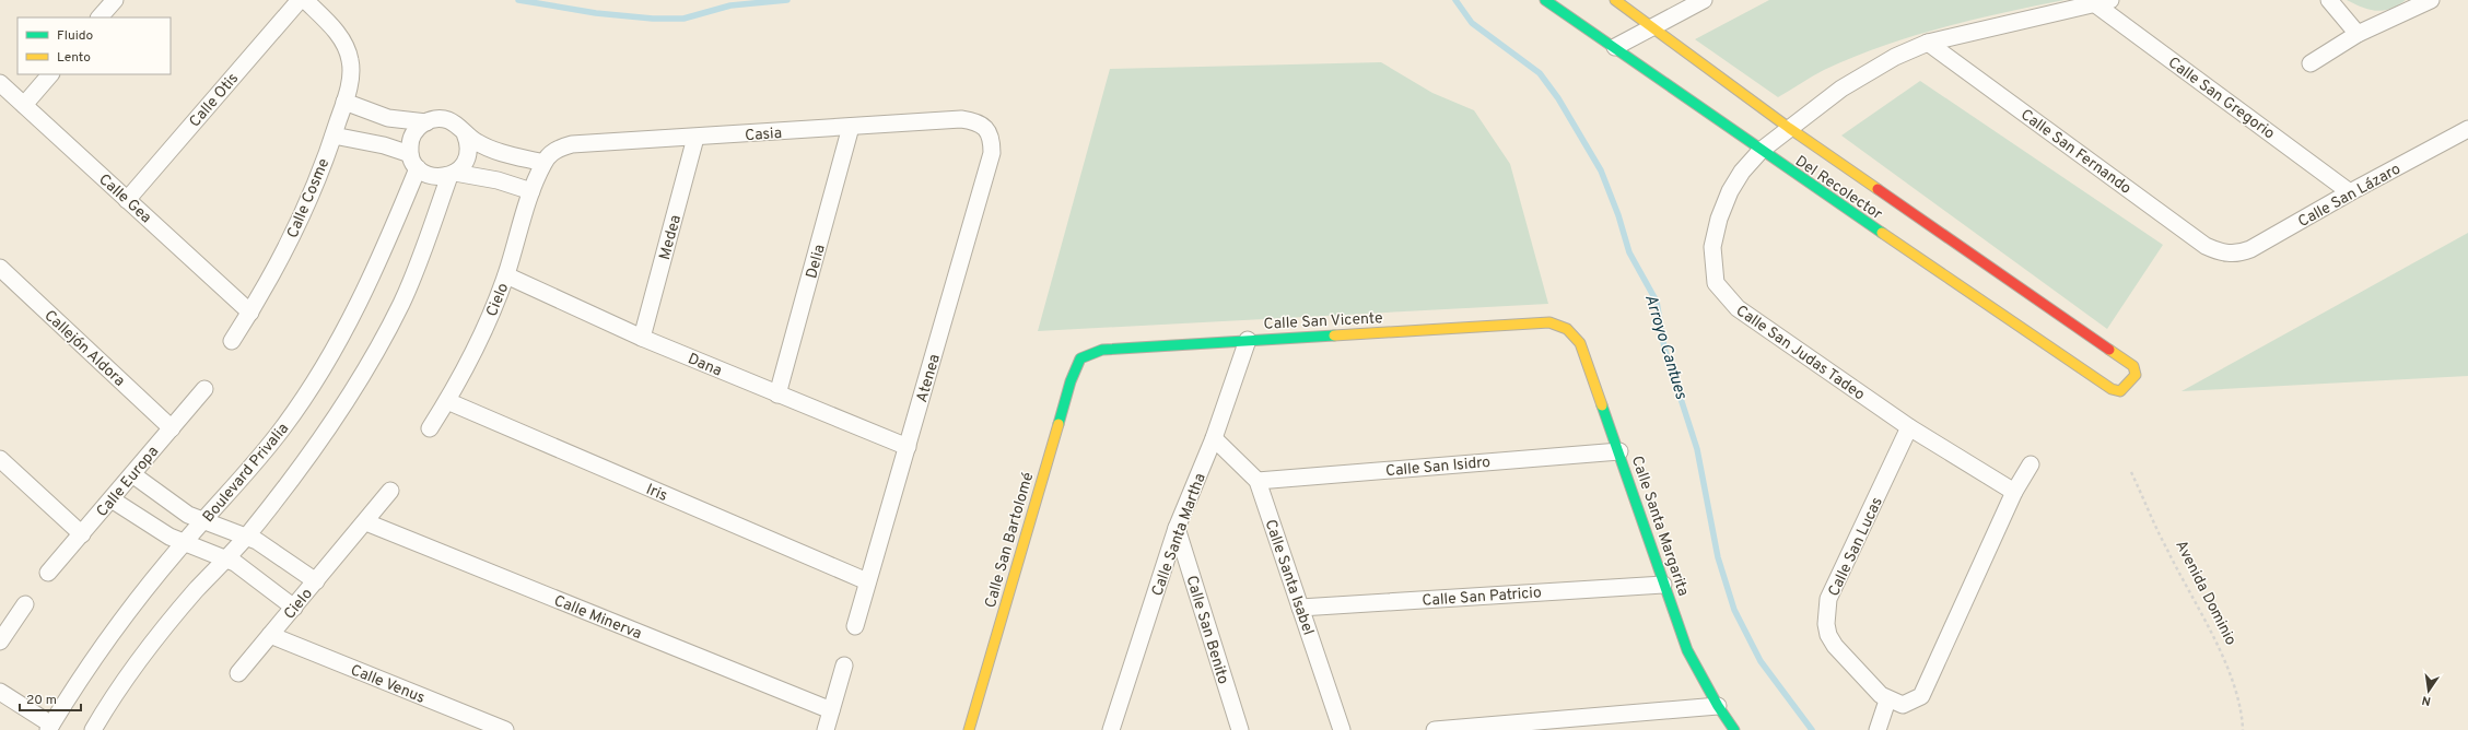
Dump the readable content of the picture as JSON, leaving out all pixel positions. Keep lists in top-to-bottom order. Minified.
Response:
{"streets":{"street":["Calle San Gregorio","Calle Otis","Casia","Calle San Fernando","Del Recolector","Calle San Lázaro","Calle Gea","Calle Cosme","Medea","Delia","Cielo","Calle San Vicente","Callejón Aldora","Calle San Judas Tadeo","Dana","Atenea","Calle San Isidro","Boulevard Privalia","Calle Europa","Iris","Calle Santa Margarita","Calle Santa Martha","Calle San Bartolomé","Calle San Lucas","Calle Santa Isabel","Calle San Patricio","Calle Minerva","Calle San Benito","Calle Venus"],"path":["Avenida Dominio"]},"crossings":[["Calle San Gregorio","Calle San Lázaro"],["Calle San Gregorio","Calle San Judas Tadeo"],["Calle Otis","Calle Gea"],["Casia","Medea"],["Casia","Delia"],["Casia","Cielo"],["Casia","Atenea"],["Calle San Fernando","Calle San Lázaro"],["Calle San Fernando","Calle San Judas Tadeo"],["Del Recolector","Calle San Judas Tadeo"],["Calle Gea","Calle Cosme"],["Medea","Dana"],["Delia","Dana"],["Cielo","Dana"],["Cielo","Iris"],["Cielo","Calle Minerva"],["Cielo","Calle Venus"],["Calle San Vicente","Calle Santa Margarita"],["Calle San Vicente","Calle Santa Martha"],["Calle San Vicente","Calle San Bartolomé"],["Callejón Aldora","Calle Europa"],["Calle San Judas Tadeo","Calle San Lucas"],["Dana","Atenea"],["Atenea","Iris"],["Calle San Isidro","Calle Santa Margarita"],["Calle San Isidro","Calle Santa Isabel"],["Calle Santa Margarita","Calle San Patricio"],["Calle Santa Martha","Calle Santa Isabel"],["Calle Santa Martha","Calle San Benito"],["Calle Santa Isabel","Calle San Patricio"]],"water":["Arroyo Cantues"],"legend":["Fluido","Lento"],"scale_bar":"20 m","north":"bottom"}
